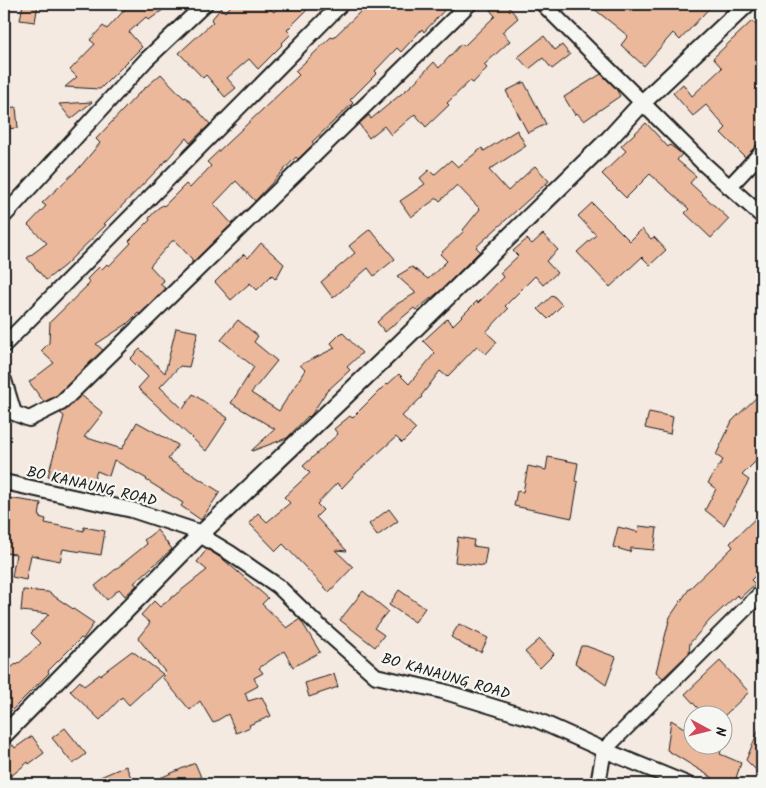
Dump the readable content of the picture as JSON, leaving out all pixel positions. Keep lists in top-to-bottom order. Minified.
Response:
{"streets":{"street":["BO KANAUNG ROAD"]},"north":"right"}
